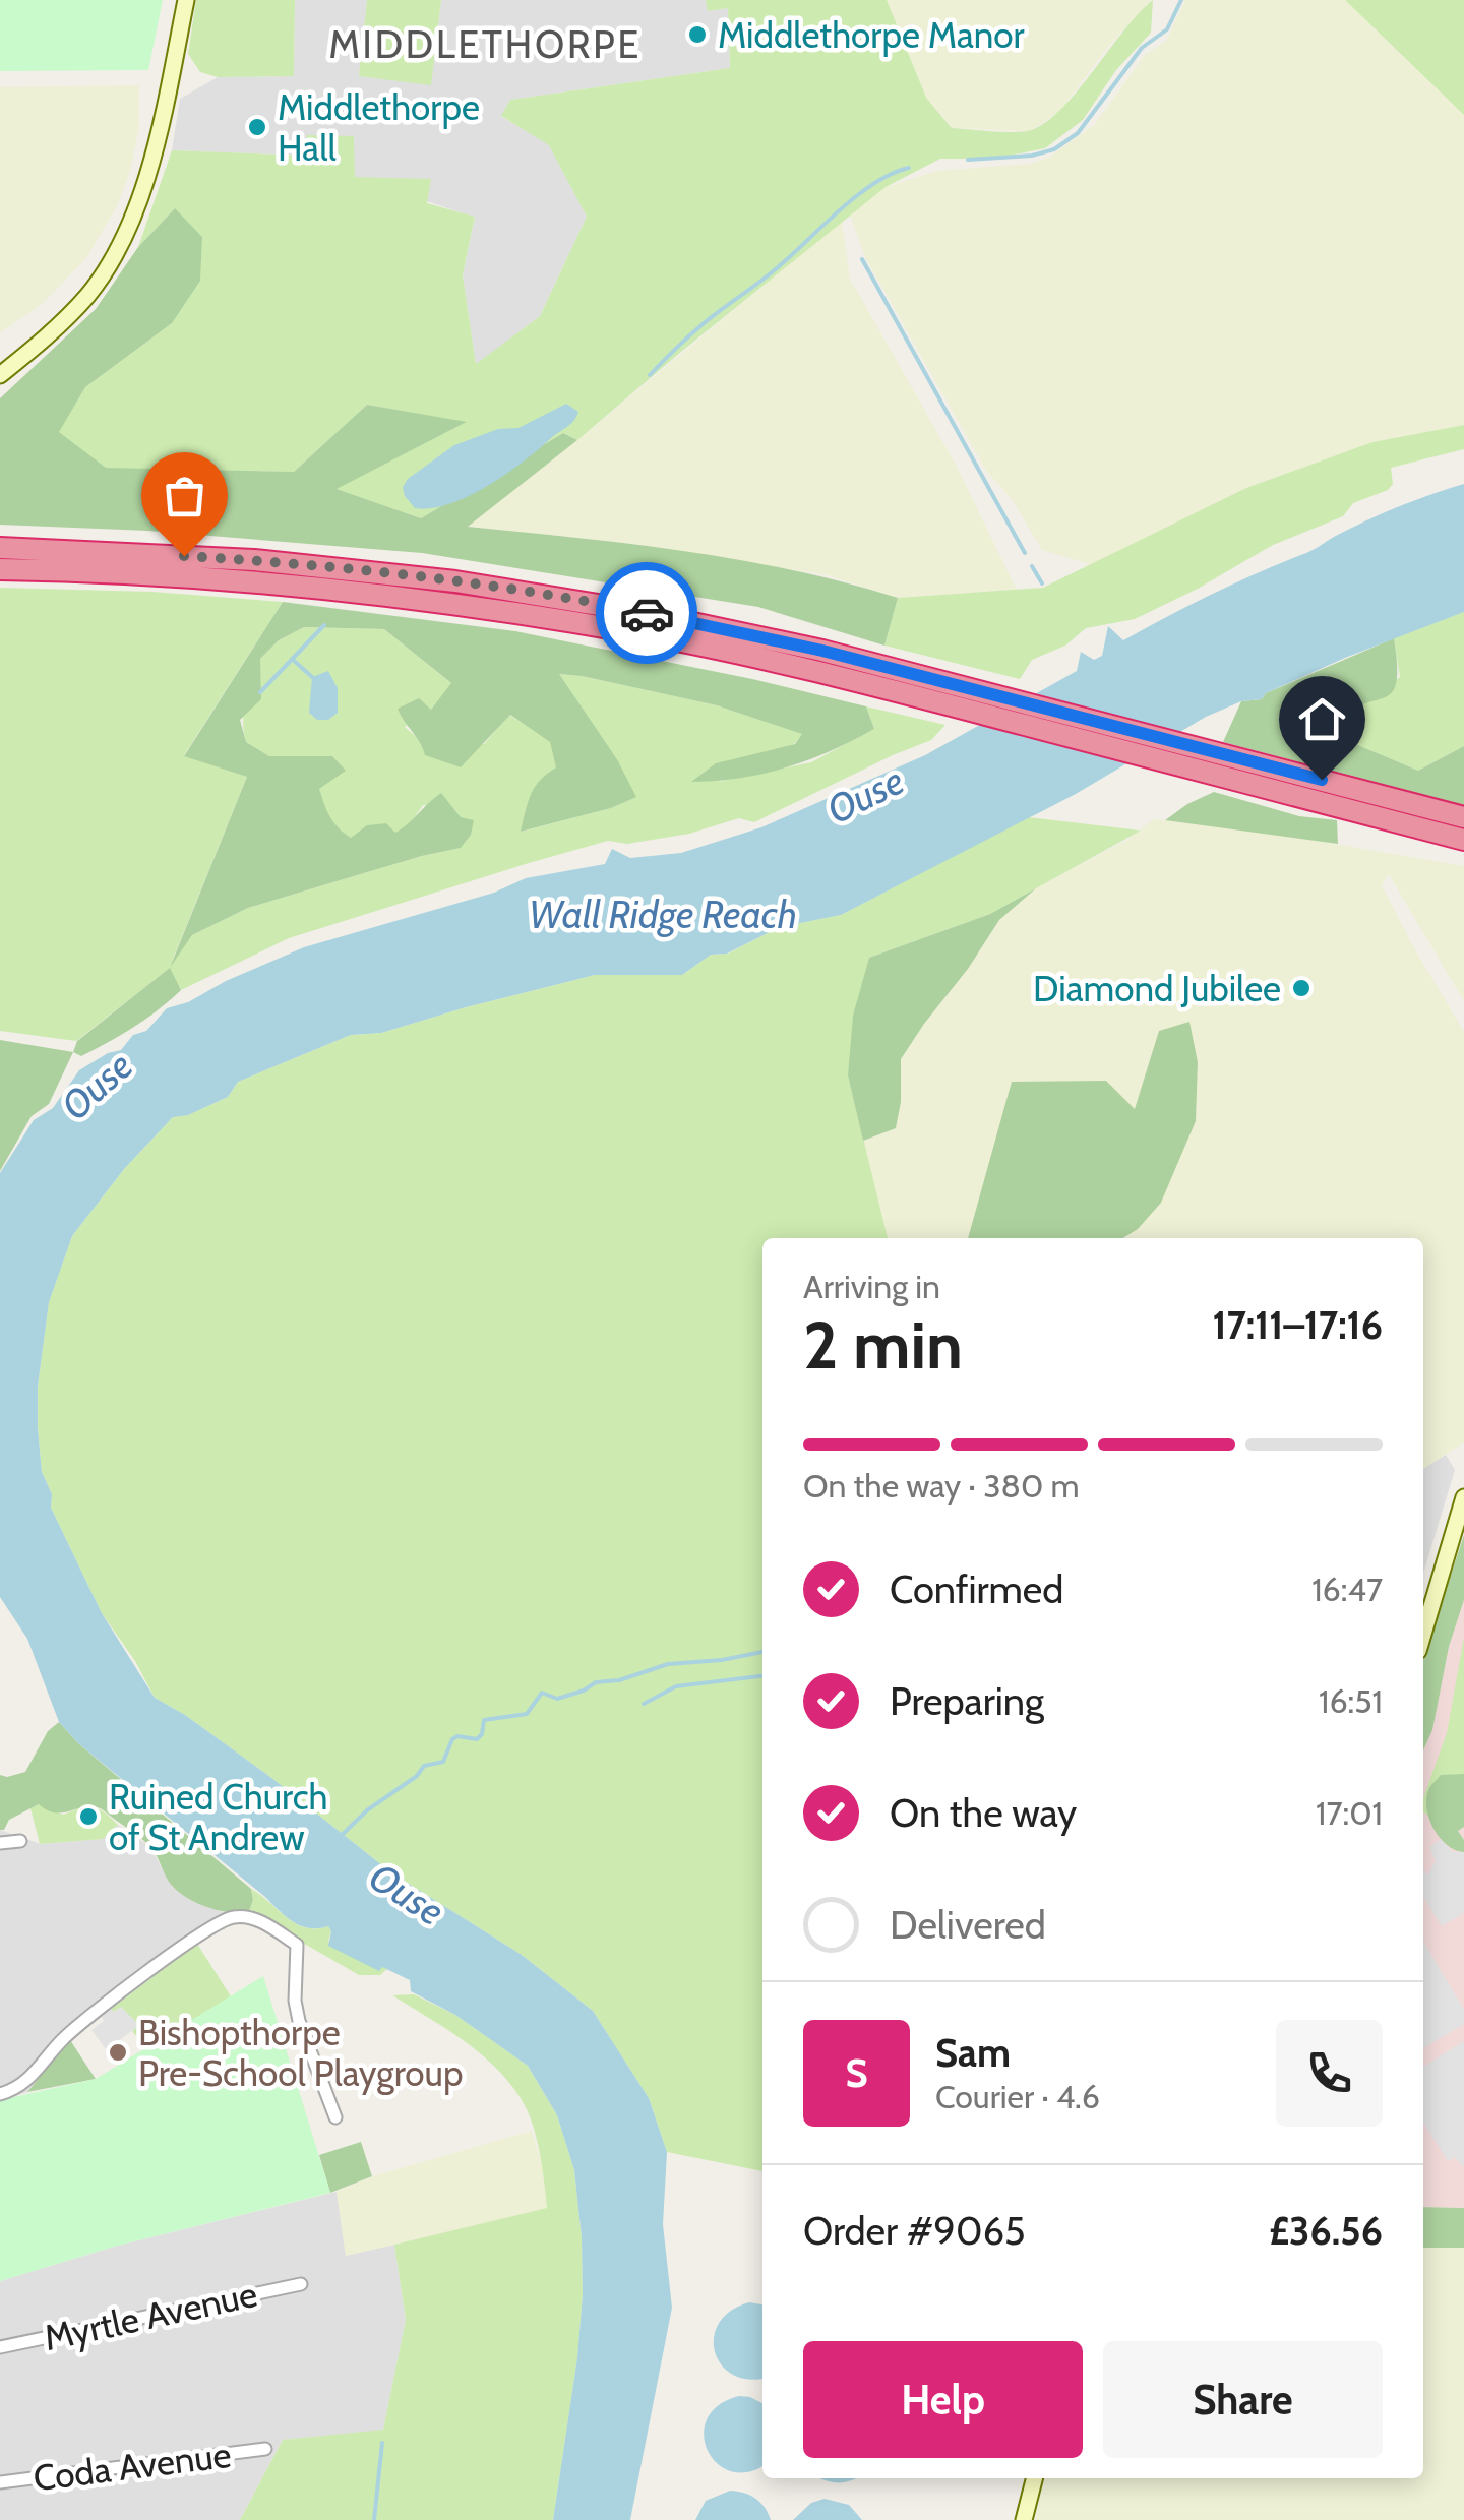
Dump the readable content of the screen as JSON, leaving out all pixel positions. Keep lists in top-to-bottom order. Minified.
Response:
{"streets":{"street":["Myrtle Avenue","Coda Avenue"]},"districts":["MIDDLETHORPE"],"water":["Ouse","Wall Ridge Reach"],"places":["Middlethorpe Manor","Middlethorpe Hall","Diamond Jubilee","Ruined Church of St Andrew","Bishopthorpe Pre-School Playgroup"],"page":{"heading":["2 min","Arriving in","17:11–17:16"],"panel":["Sam","Courier · 4.6","Order #9065","£36.56"],"bar":"On the way · 380 m","list":[["Confirmed","16:47"],["Preparing","16:51"],["On the way","17:01"],"Delivered"],"round":"S","buttons":["Help","Share"]}}
